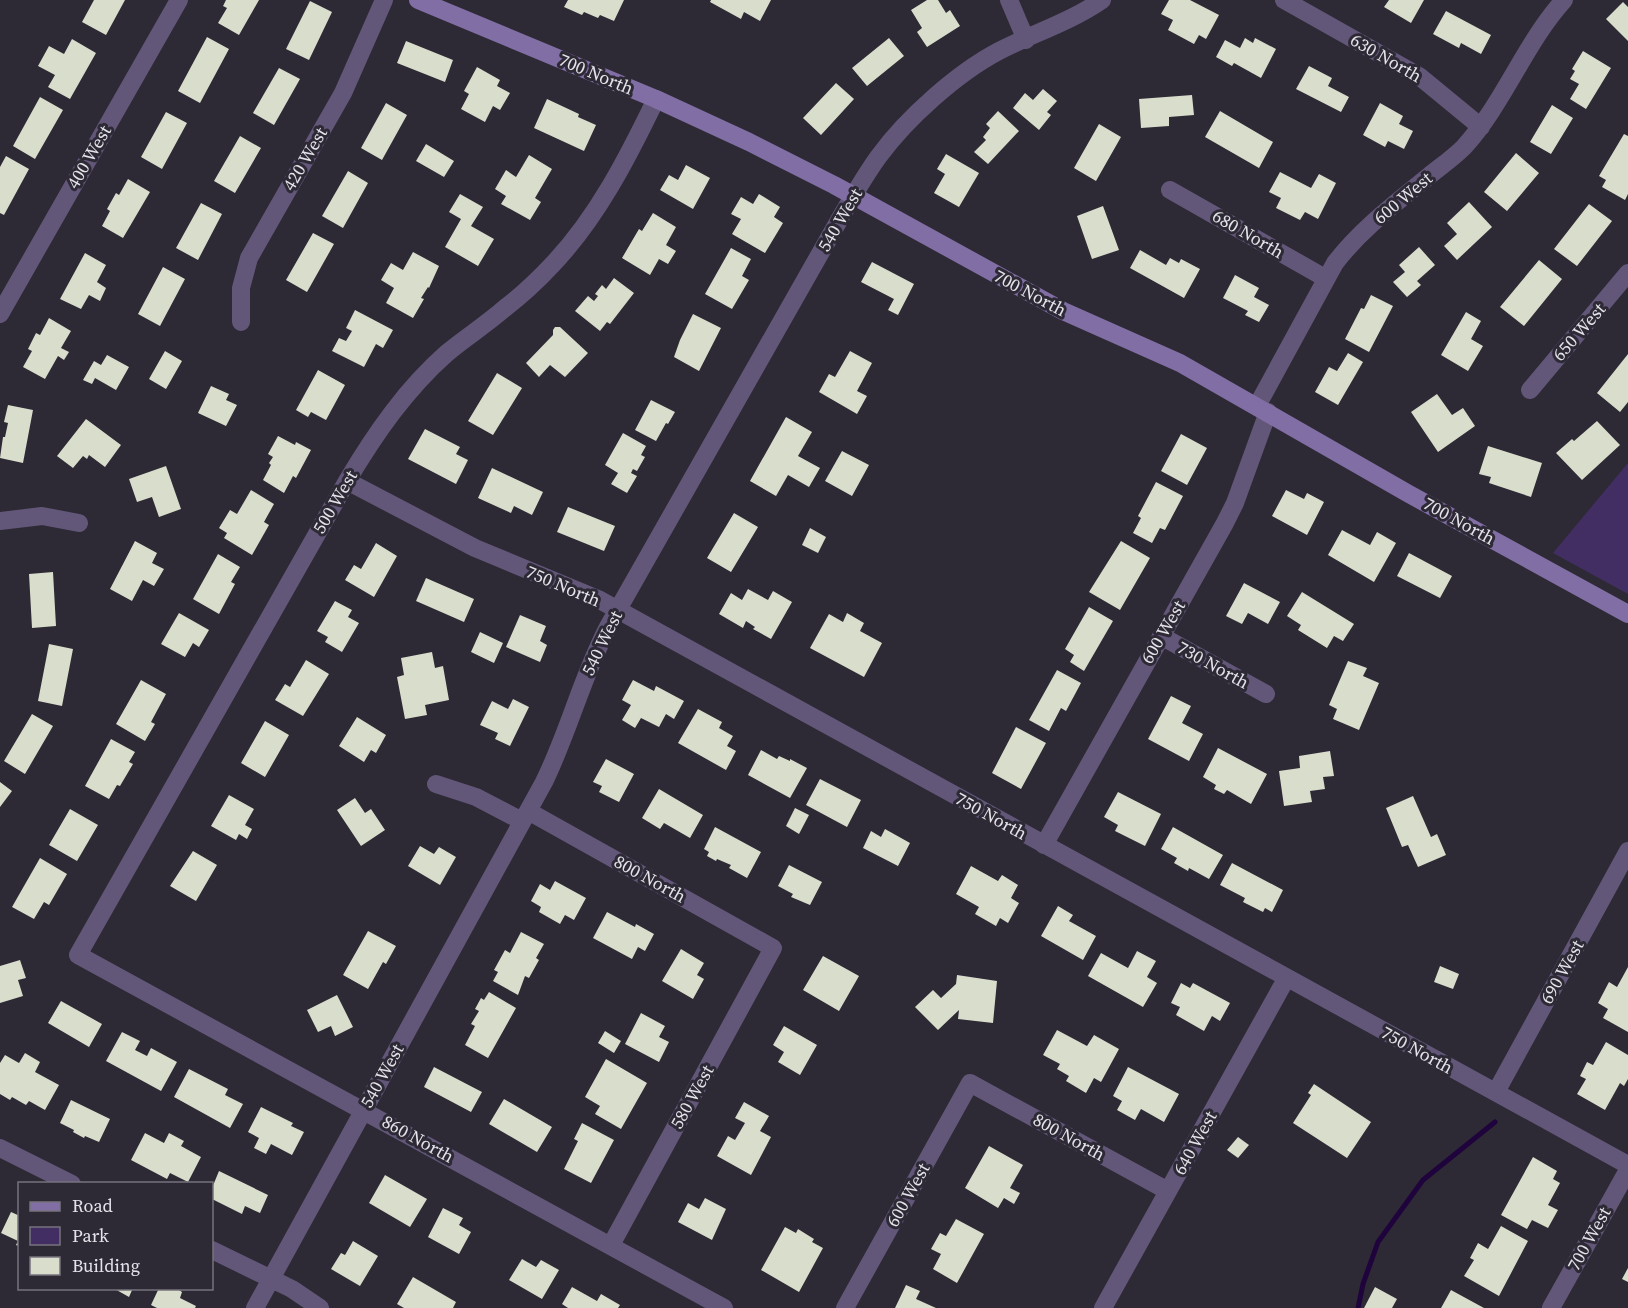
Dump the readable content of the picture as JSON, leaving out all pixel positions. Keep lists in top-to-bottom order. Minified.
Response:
{"streets":{"street":["630 North","700 North","400 West","420 West","600 West","540 West","680 North","650 West","500 West","750 North","730 North","800 North","690 West","580 West","860 North","640 West","700 West"]},"crossings":[["630 North","600 West"],["700 North","600 West"],["700 North","540 West"],["700 North","500 West"],["600 West","680 North"],["600 West","750 North"],["600 West","730 North"],["600 West","800 North"],["540 West","750 North"],["540 West","800 North"],["540 West","860 North"],["500 West","750 North"],["500 West","860 North"],["750 North","690 West"],["750 North","640 West"],["800 North","580 West"],["800 North","640 West"],["580 West","860 North"]],"legend":["Road","Park","Building"]}
